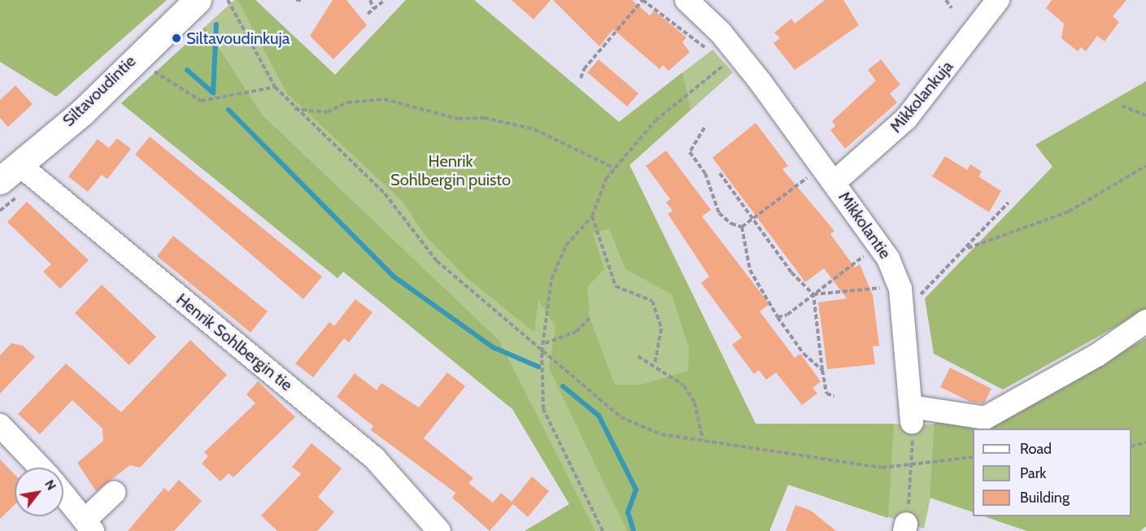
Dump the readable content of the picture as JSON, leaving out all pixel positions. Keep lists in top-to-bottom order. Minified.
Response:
{"streets":{"main road":["Siltavoudintie"],"street":["Mikkolankuja","Mikkolantie","Henrik Sohlbergin tie"]},"crossings":[["Siltavoudintie","Henrik Sohlbergin tie"],["Mikkolankuja","Mikkolantie"]],"parks":["Henrik Sohlbergin puisto"],"places":["Siltavoudinkuja"],"legend":["Road","Park","Building"],"north":"top right"}
